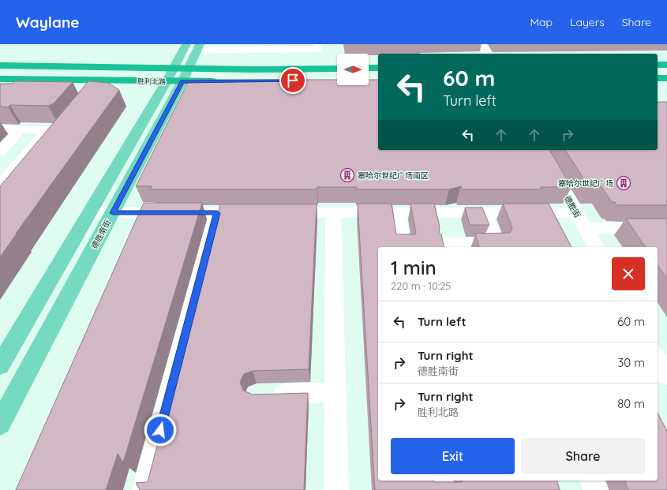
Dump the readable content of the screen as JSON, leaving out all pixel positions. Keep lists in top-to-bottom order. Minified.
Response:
{"streets":{"highway":["胜利北路"],"main road":["德胜南街"],"street":["德胜街"]},"crossings":[["胜利北路","德胜南街"]],"places":{"building":["察哈尔世纪广场南区","察哈尔世纪广场"]},"north":"right","page":{"header":"Waylane","nav":["Map","Layers","Share"],"turn":["60 m","Turn left"],"heading":["1 min","220 m · 10:25"],"list":[{"name":"Turn left","value":"60 m"},{"name":"Turn right","note":"德胜南街","value":"30 m"},{"name":"Turn right","note":"胜利北路","value":"80 m"}],"buttons":["Exit","Share"]}}
